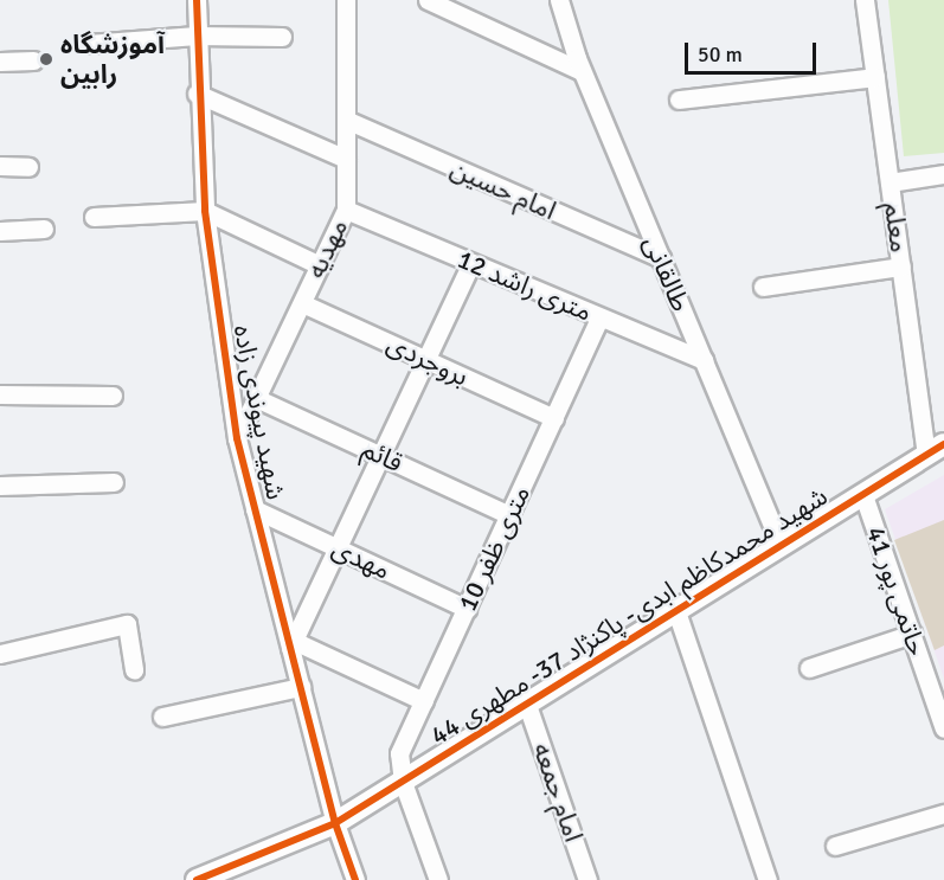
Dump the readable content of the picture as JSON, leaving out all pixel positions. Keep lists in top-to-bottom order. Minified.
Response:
{"streets":{"street":["امام حسین","معلم","مهدیه","طالقانی","12 متری راشد","بروجردی","شهید پیوندی زاده","قائم","10 متری ظفر","مهدی","حاتمی پور 41","شهید محمدکاظم ابدی- پاکنژاد 37- مطهری 44","امام جمعه"]},"crossings":[["امام حسین","مهدیه"],["امام حسین","طالقانی"],["معلم","شهید محمدکاظم ابدی- پاکنژاد 37- مطهری 44"],["مهدیه","12 متری راشد"],["مهدیه","بروجردی"],["مهدیه","شهید پیوندی زاده"],["مهدیه","قائم"],["طالقانی","12 متری راشد"],["طالقانی","شهید محمدکاظم ابدی- پاکنژاد 37- مطهری 44"],["12 متری راشد","10 متری ظفر"],["بروجردی","10 متری ظفر"],["شهید پیوندی زاده","مهدی"],["شهید پیوندی زاده","شهید محمدکاظم ابدی- پاکنژاد 37- مطهری 44"],["قائم","10 متری ظفر"],["10 متری ظفر","مهدی"],["10 متری ظفر","شهید محمدکاظم ابدی- پاکنژاد 37- مطهری 44"],["حاتمی پور 41","شهید محمدکاظم ابدی- پاکنژاد 37- مطهری 44"],["شهید محمدکاظم ابدی- پاکنژاد 37- مطهری 44","امام جمعه"]],"places":["آموزشگاه رابین"],"scale_bar":"50 m"}
